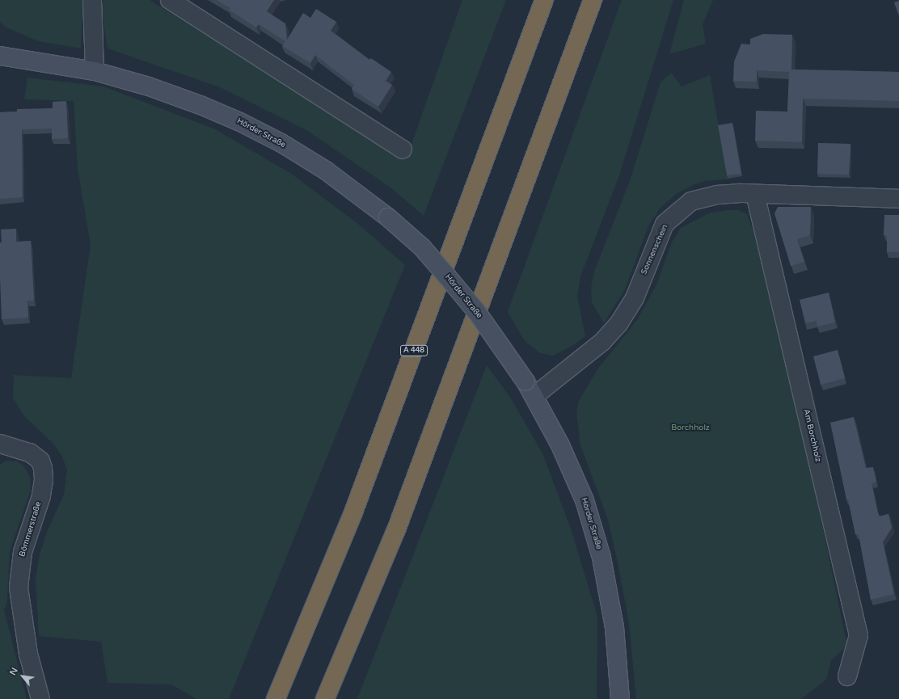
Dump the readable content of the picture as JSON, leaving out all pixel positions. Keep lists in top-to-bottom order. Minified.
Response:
{"streets":{"highway":["A 448"],"main road":["Hörder Straße"],"street":["Sonnenschein","Am Borchholz","Bömmerstraße"]},"crossings":[["Hörder Straße","Sonnenschein"],["Sonnenschein","Am Borchholz"]],"parks":["Borchholz"],"north":"top left"}
